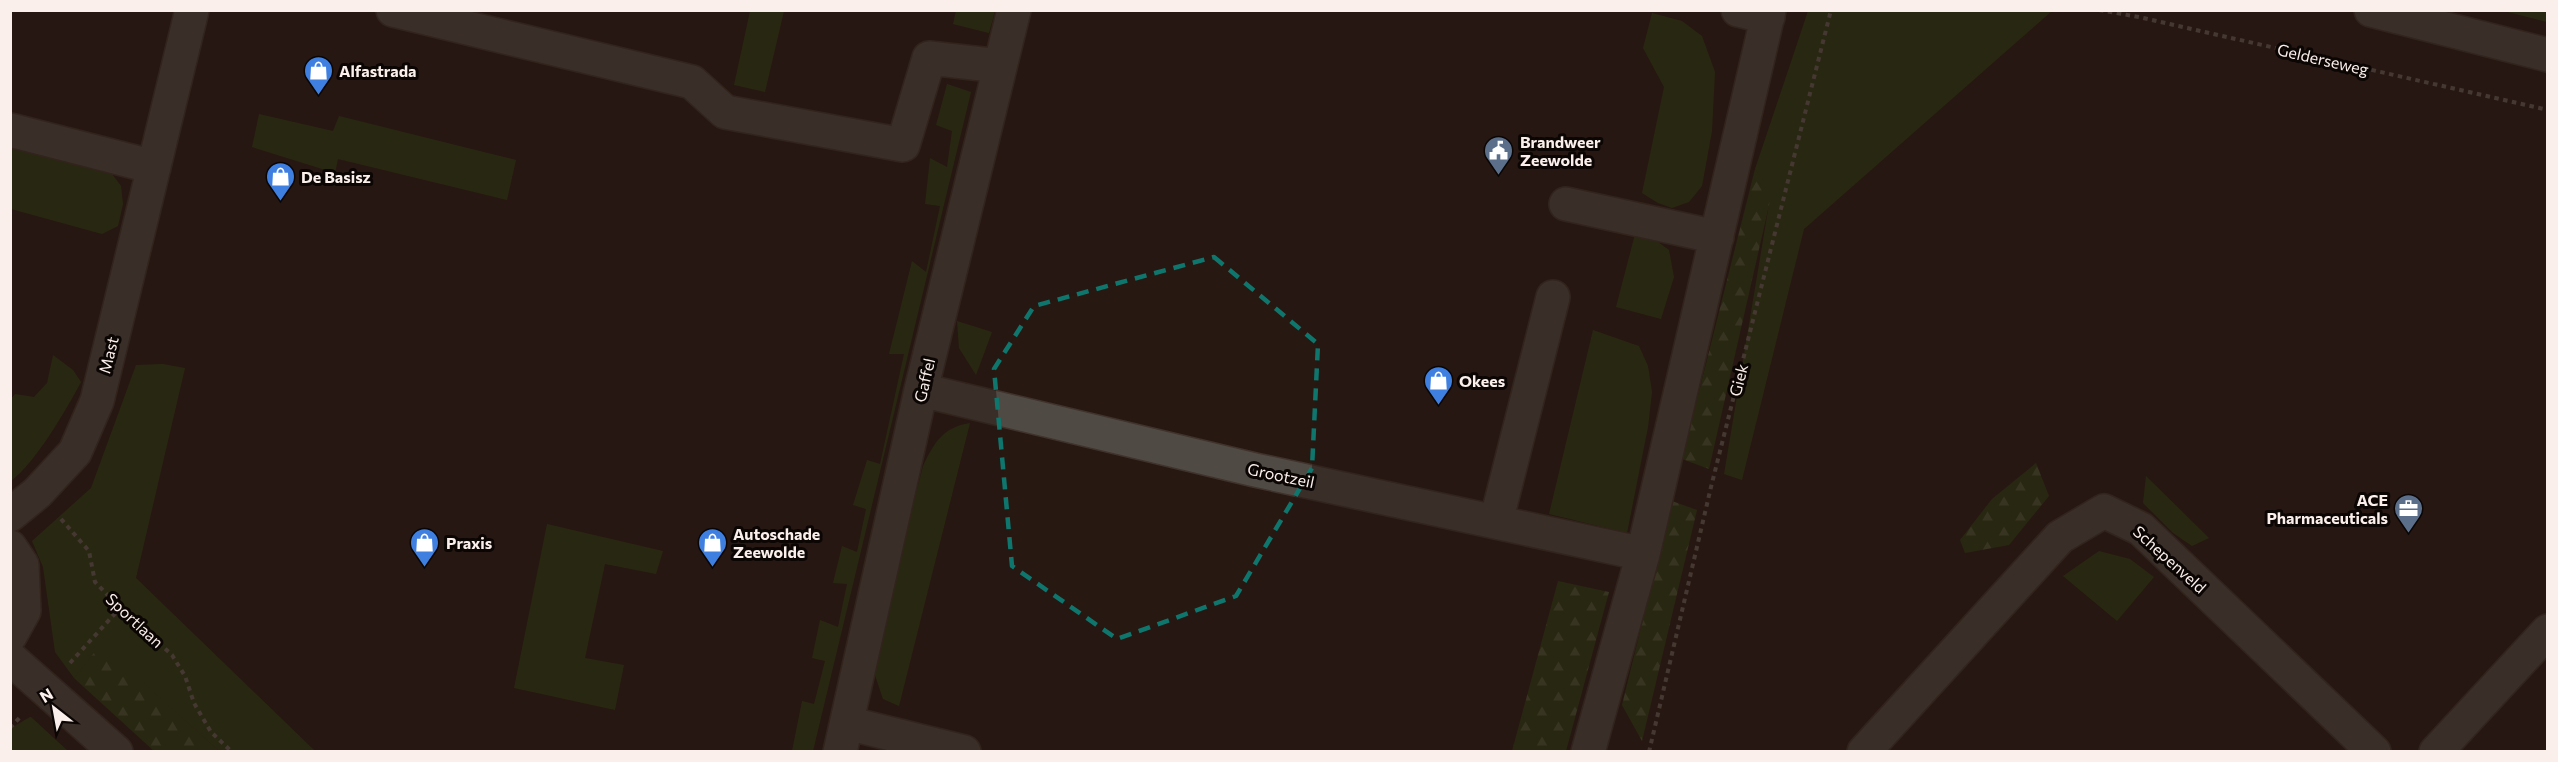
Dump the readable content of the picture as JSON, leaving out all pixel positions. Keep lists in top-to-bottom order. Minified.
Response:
{"streets":{"street":["Mast","Gaffel","Grootzeil","Schepenveld"],"path":["Gelderseweg","Giek","Sportlaan"]},"crossings":[["Mast","Sportlaan"],["Gaffel","Grootzeil"]],"places":{"shop":["Alfastrada","De Basisz","Okees","Praxis","Autoschade Zeewolde"],"public building":["Brandweer Zeewolde"],"office":["ACE Pharmaceuticals"]},"north":"top left"}
